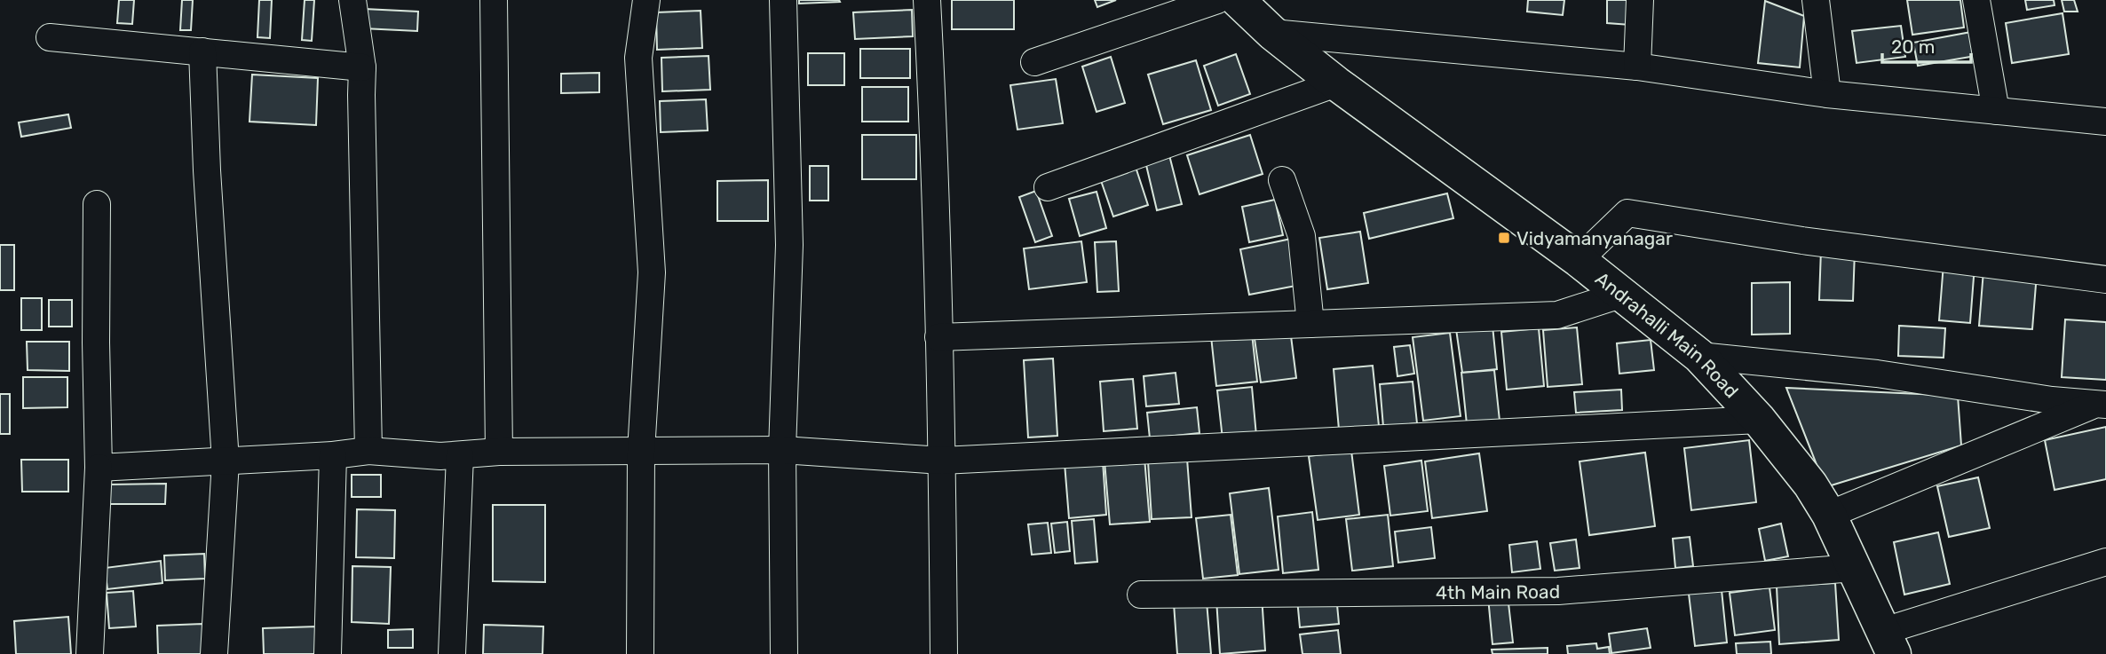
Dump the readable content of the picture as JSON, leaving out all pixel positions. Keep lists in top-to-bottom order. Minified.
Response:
{"streets":{"main road":["Andrahalli Main Road"],"street":["4th Main Road"]},"crossings":[["Andrahalli Main Road","4th Main Road"]],"places":{"transit":["Vidyamanyanagar"]},"scale_bar":"20 m"}
